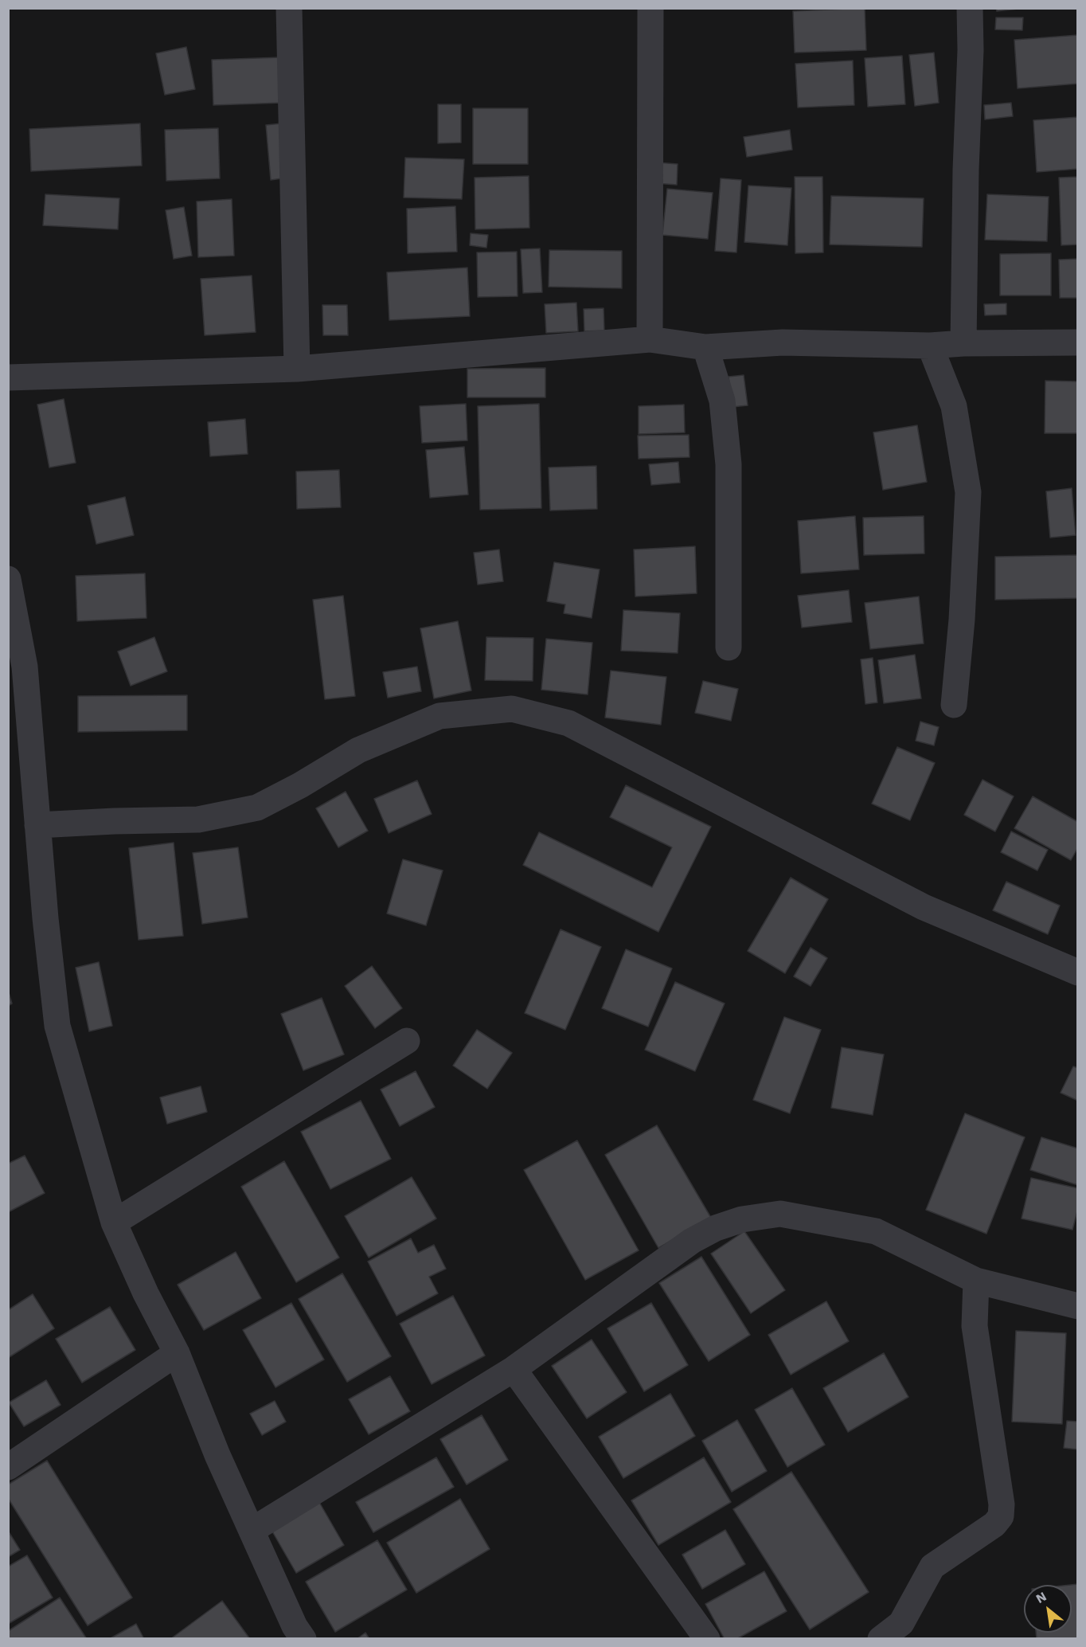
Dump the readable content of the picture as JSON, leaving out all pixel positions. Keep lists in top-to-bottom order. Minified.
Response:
{"north":"top left"}
